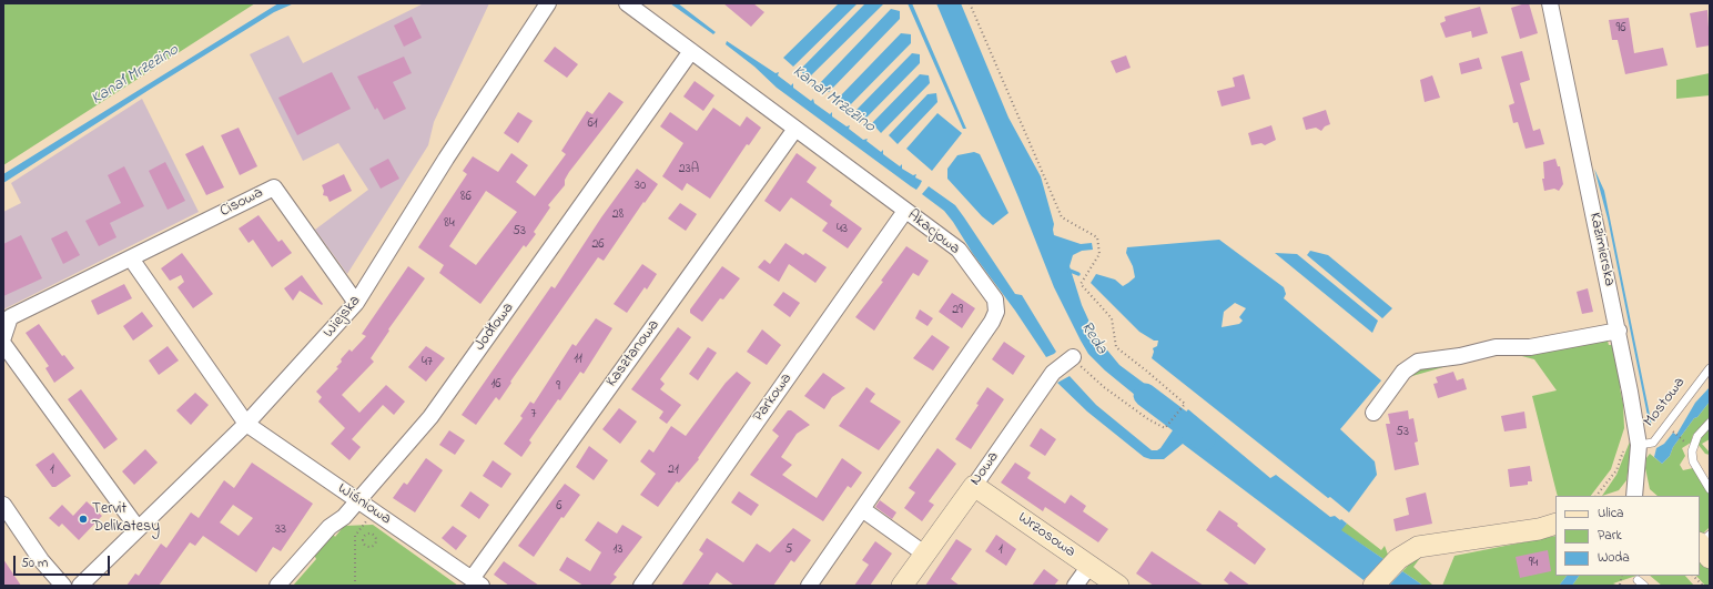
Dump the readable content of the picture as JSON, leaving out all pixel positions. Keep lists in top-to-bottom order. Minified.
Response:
{"streets":{"street":["Cisowa","Akacjowa","Kazimierska","Wiejska","Jodłowa","Kasztanowa","Parkowa","Nowa","Wiśniowa","Wrzosowa"],"lane":["Mostowa"]},"crossings":[["Cisowa","Wiejska"],["Akacjowa","Jodłowa"],["Akacjowa","Kasztanowa"],["Akacjowa","Parkowa"],["Kazimierska","Mostowa"],["Wiejska","Wiśniowa"],["Jodłowa","Wiśniowa"],["Kasztanowa","Wiśniowa"],["Nowa","Wrzosowa"]],"water":["Kanał Mrzezino","Reda"],"places":["Tervit Delikatesy"],"house_numbers":["96","61","23A","30","86","28","84","43","53","26","29","11","47","16","9","7","53","1","21","6","33","13","5","1","94"],"legend":["Ulica","Park","Woda"],"scale_bar":"50 m"}
